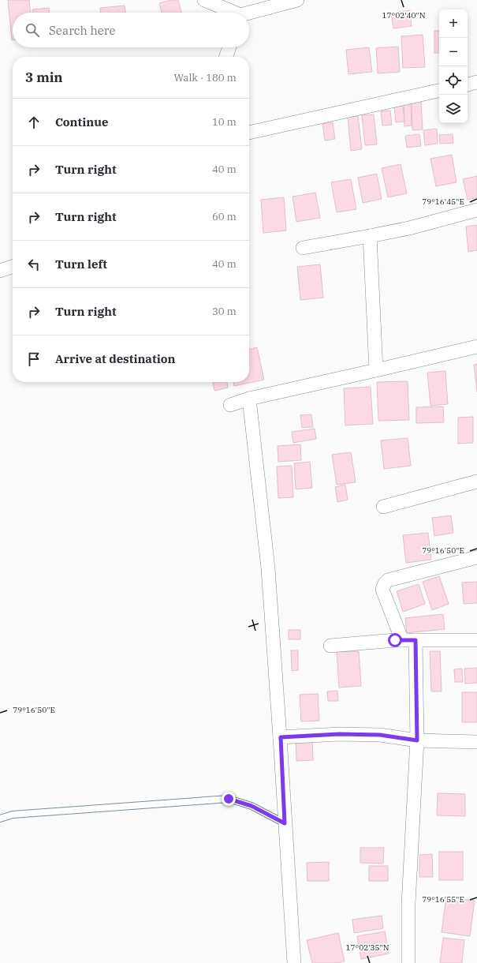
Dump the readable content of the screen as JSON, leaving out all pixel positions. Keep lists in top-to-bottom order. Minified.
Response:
{"page":{"map_buttons":["+","−"],"search":"Search here","heading":["3 min","Walk · 180 m"],"list":[["Continue","10 m"],["Turn right","40 m"],["Turn right","60 m"],["Turn left","40 m"],["Turn right","30 m"],"Arrive at destination"]},"coordinates":["17°02'40\"N","79°16'45\"E","79°16'50\"E","79°16'55\"E","17°02'35\"N"]}
